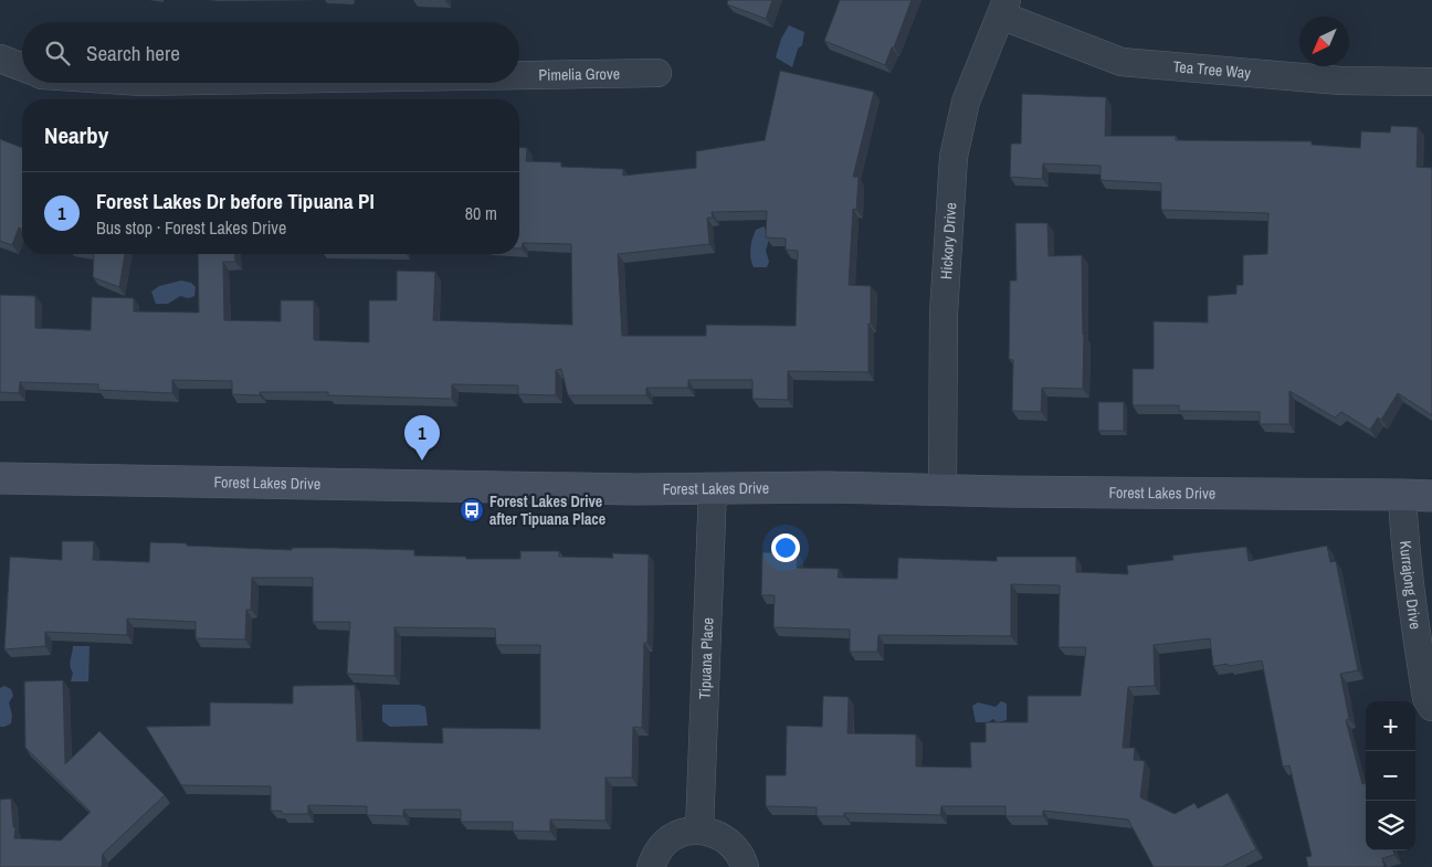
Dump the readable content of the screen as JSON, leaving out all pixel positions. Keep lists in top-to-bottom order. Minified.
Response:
{"streets":{"main road":["Forest Lakes Drive"],"street":["Tea Tree Way","Pimelia Grove","Hickory Drive","Kurrajong Drive","Tipuana Place"]},"crossings":[["Tea Tree Way","Hickory Drive"],["Hickory Drive","Forest Lakes Drive"],["Forest Lakes Drive","Kurrajong Drive"],["Forest Lakes Drive","Tipuana Place"]],"places":{"bus stop":["Forest Lakes Drive after Tipuana Place"]},"north":"bottom left","page":{"search":"Search here","heading":"Nearby","list":[{"mark":"1","name":"Forest Lakes Dr before Tipuana Pl","note":"Bus stop · Forest Lakes Drive","value":"80 m"}],"pins":"1","map_buttons":["+","−"]}}
